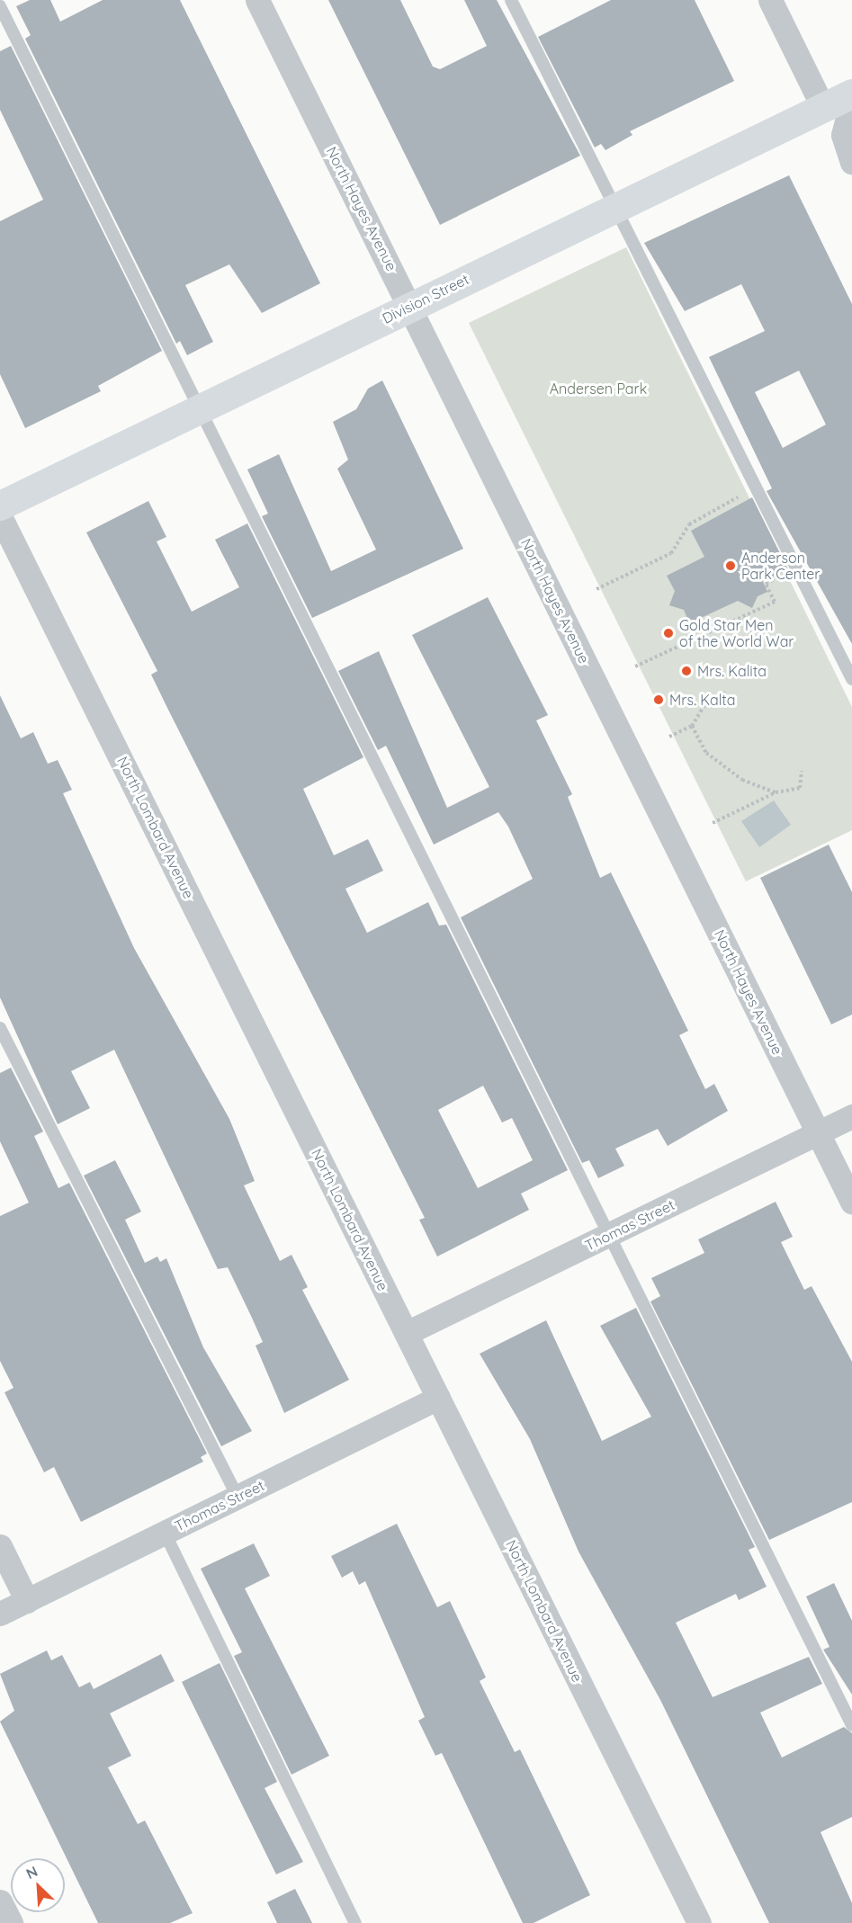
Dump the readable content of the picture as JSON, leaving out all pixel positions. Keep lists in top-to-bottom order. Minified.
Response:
{"streets":{"street":["North Hayes Avenue","Division Street","North Lombard Avenue","Thomas Street"]},"crossings":[["North Hayes Avenue","Division Street"],["North Hayes Avenue","Thomas Street"],["North Lombard Avenue","Thomas Street"]],"parks":["Andersen Park"],"places":["Anderson Park Center","Gold Star Men of the World War","Mrs. Kalita","Mrs. Kalta"],"north":"top left"}
